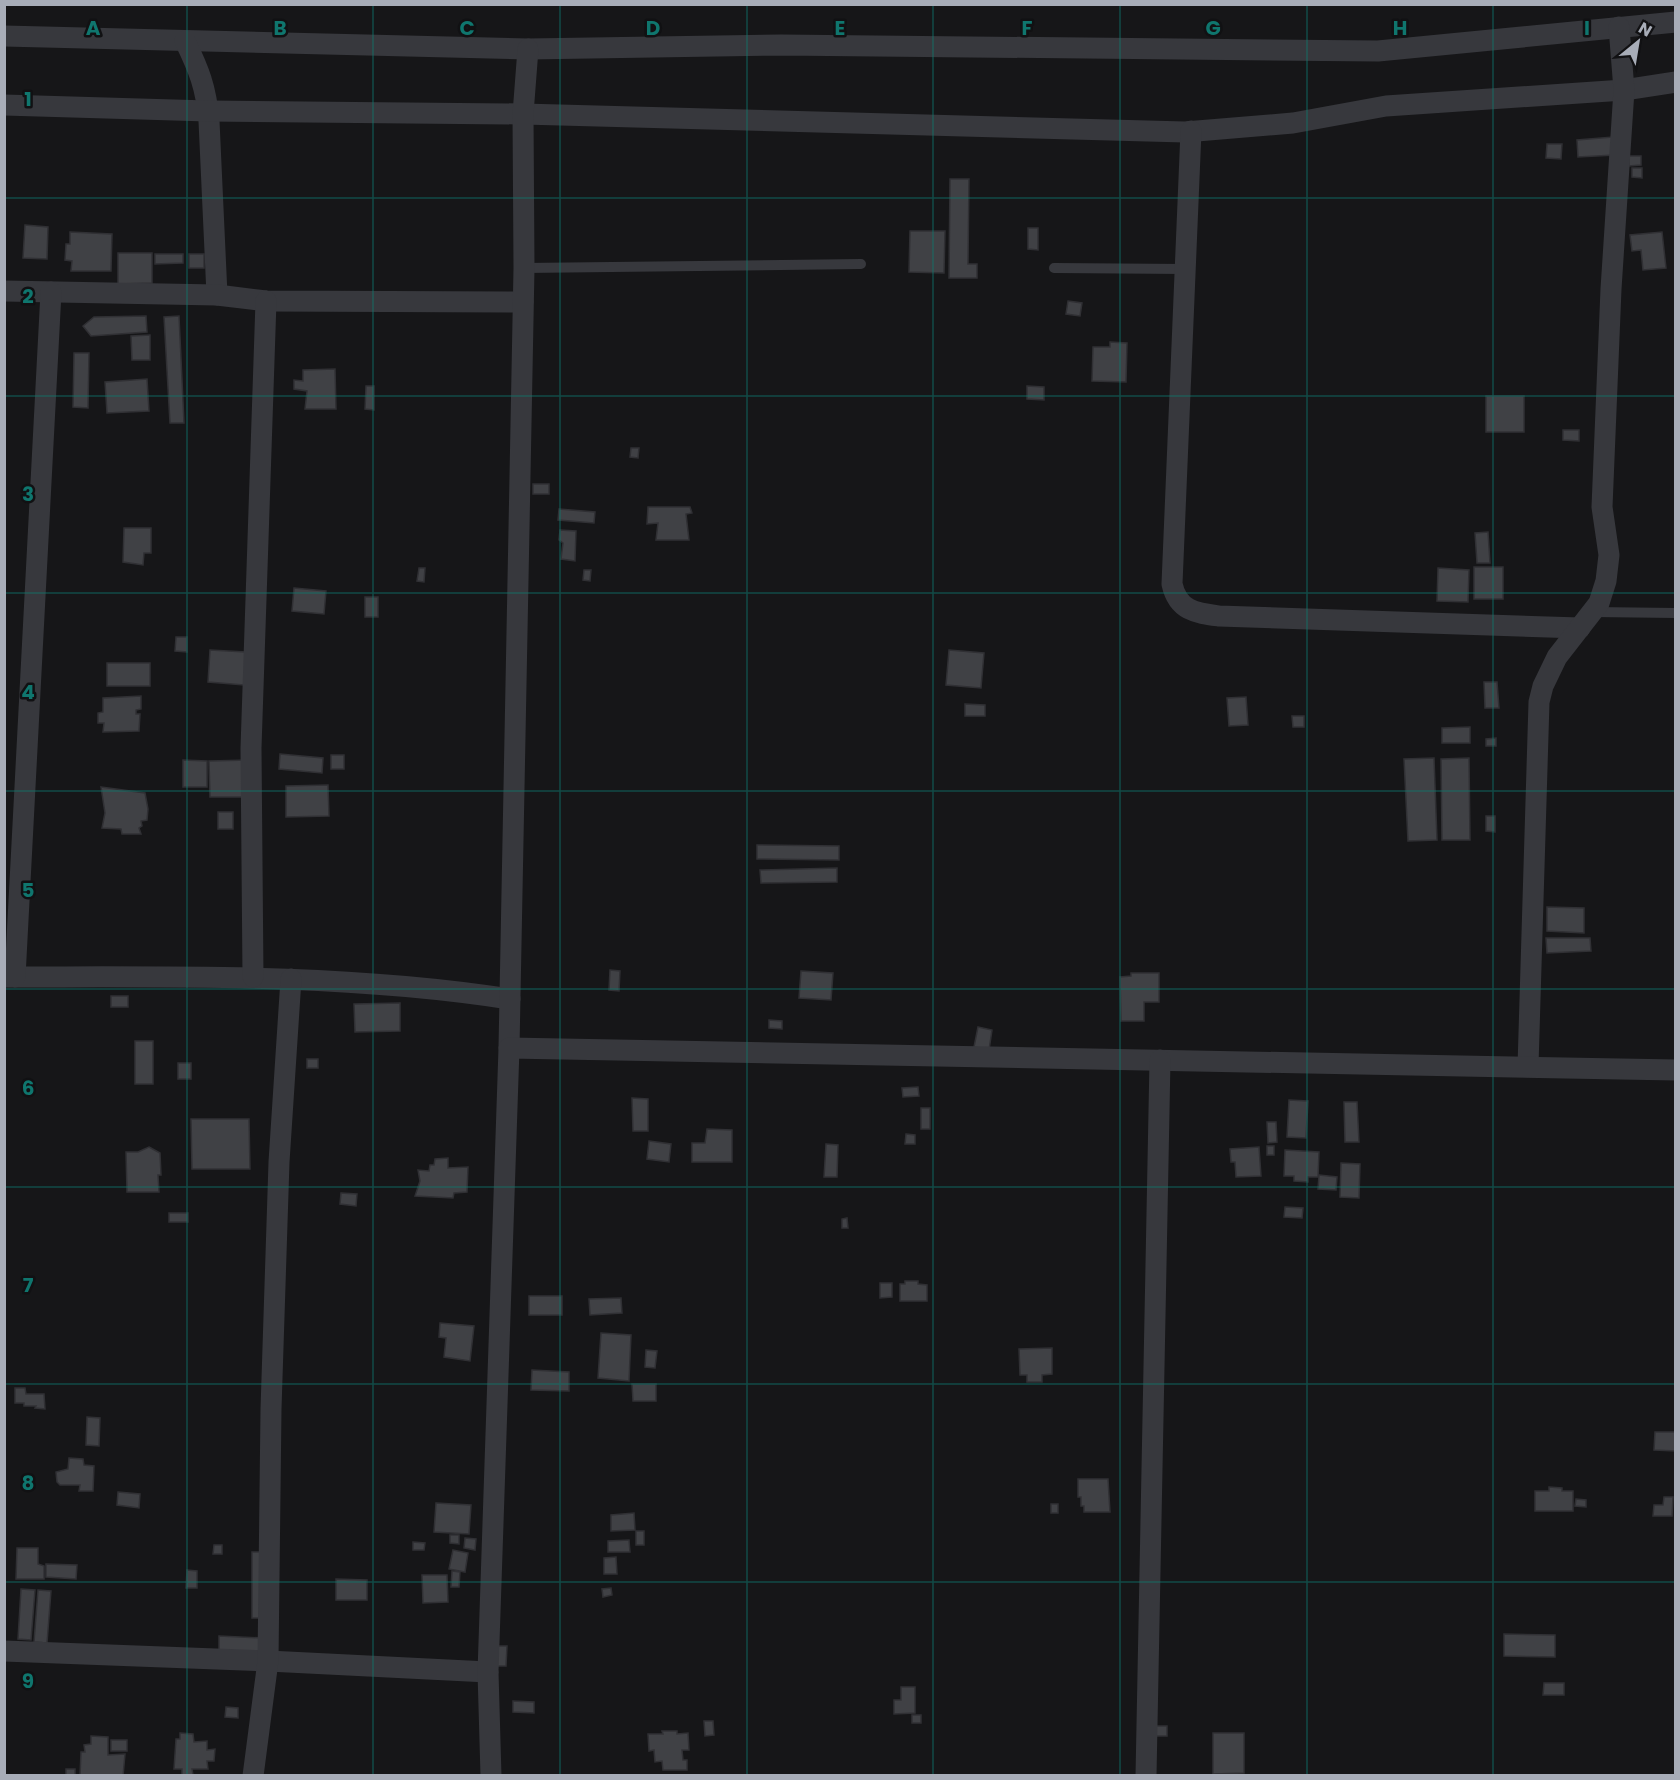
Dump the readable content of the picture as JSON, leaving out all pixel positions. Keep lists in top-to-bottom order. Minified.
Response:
{"north":"top right","grid":{"columns":["A","B","C","D","E","F","G","H","I"],"rows":["1","2","3","4","5","6","7","8","9"]}}
